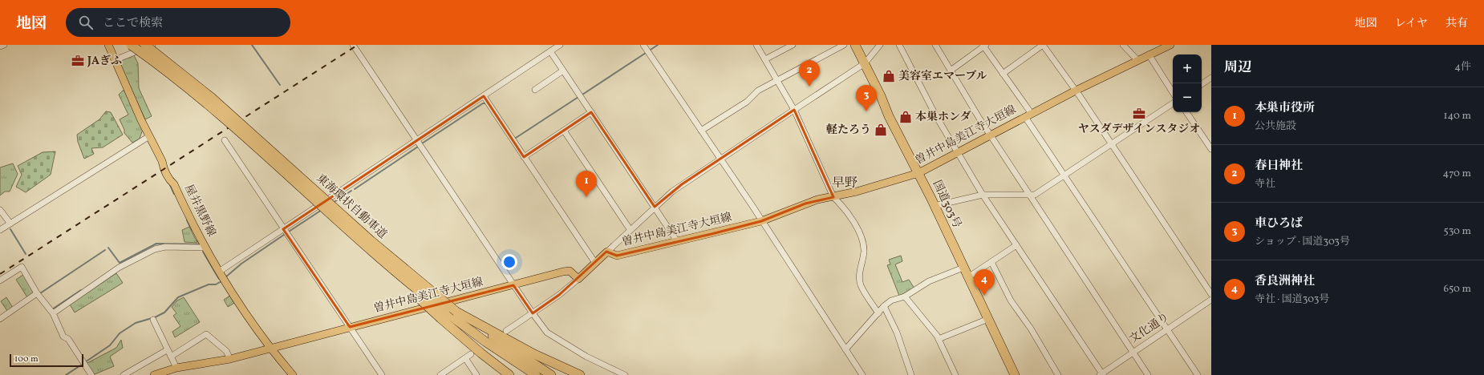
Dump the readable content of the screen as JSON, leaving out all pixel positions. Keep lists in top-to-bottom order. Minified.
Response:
{"streets":{"highway":["国道303号","東海環状自動車道"],"main road":["曽井中島美江寺大垣線","屋井黒野線"],"street":["文化通り"]},"crossings":[["曽井中島美江寺大垣線","国道303号"],["曽井中島美江寺大垣線","屋井黒野線"]],"districts":["早野"],"places":{"office":["JAぎふ","ヤスダデザインスタジオ"],"shop":["美容室エマーブル","本巣ホンダ","軽たろう"]},"scale_bar":"100 m","page":{"header":"地図","search":"ここで検索","nav":["地図","レイヤ","共有"],"heading":["周辺","4件"],"map_buttons":["+","−"],"pins":["2","3","1","4"],"list":[{"mark":"1","name":"本巣市役所","note":"公共施設","value":"140 m"},{"mark":"2","name":"春日神社","note":"寺社","value":"470 m"},{"mark":"3","name":"車ひろば","note":"ショップ · 国道303号","value":"530 m"},{"mark":"4","name":"香良洲神社","note":"寺社 · 国道303号","value":"650 m"}],"scale":"100 m"}}
